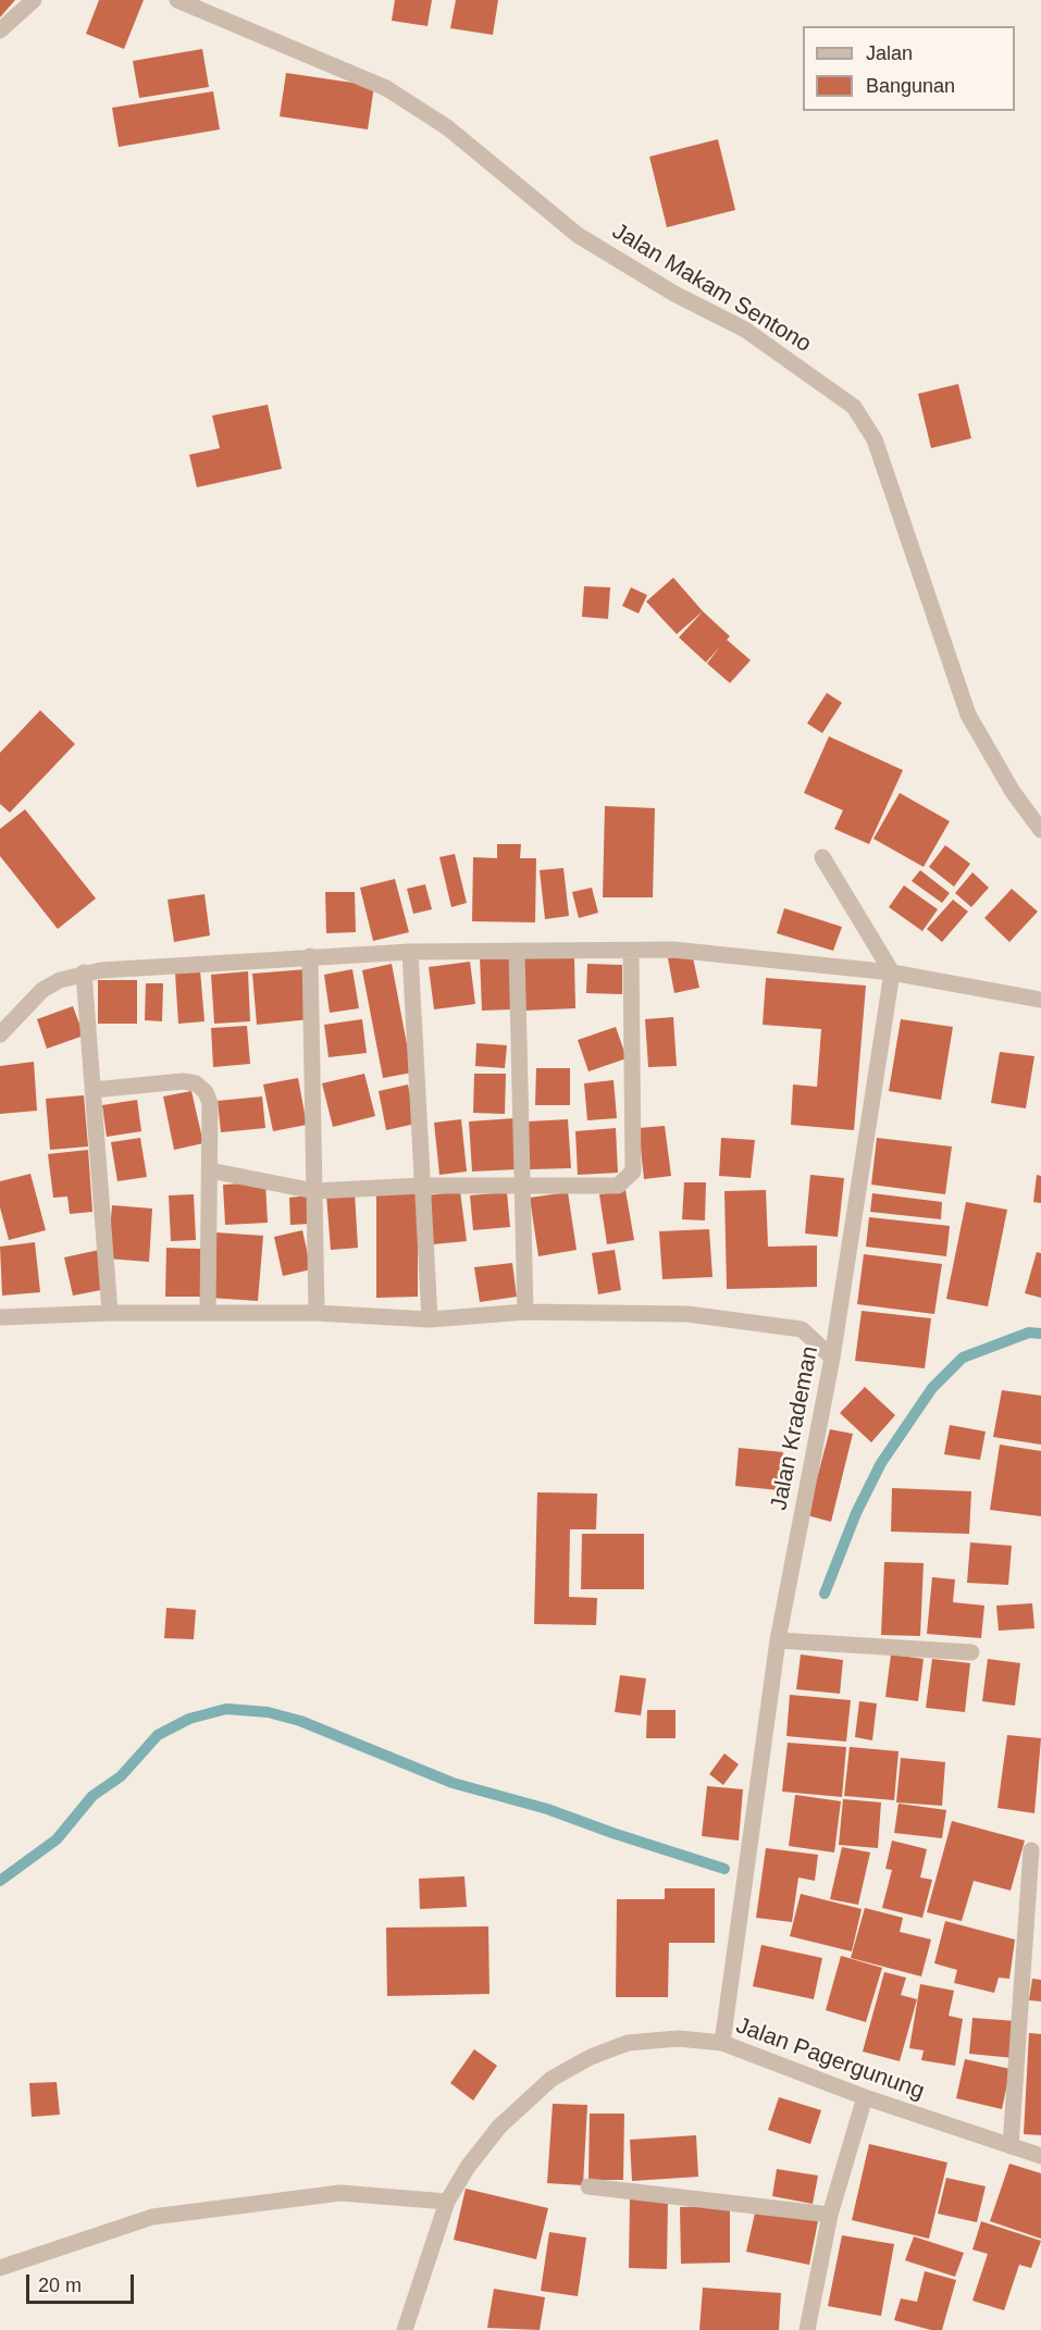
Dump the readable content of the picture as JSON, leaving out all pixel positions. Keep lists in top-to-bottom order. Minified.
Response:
{"streets":{"street":["Jalan Makam Sentono","Jalan Krademan","Jalan Pagergunung"]},"crossings":[["Jalan Krademan","Jalan Pagergunung"]],"legend":["Jalan","Bangunan"],"scale_bar":"20 m"}
